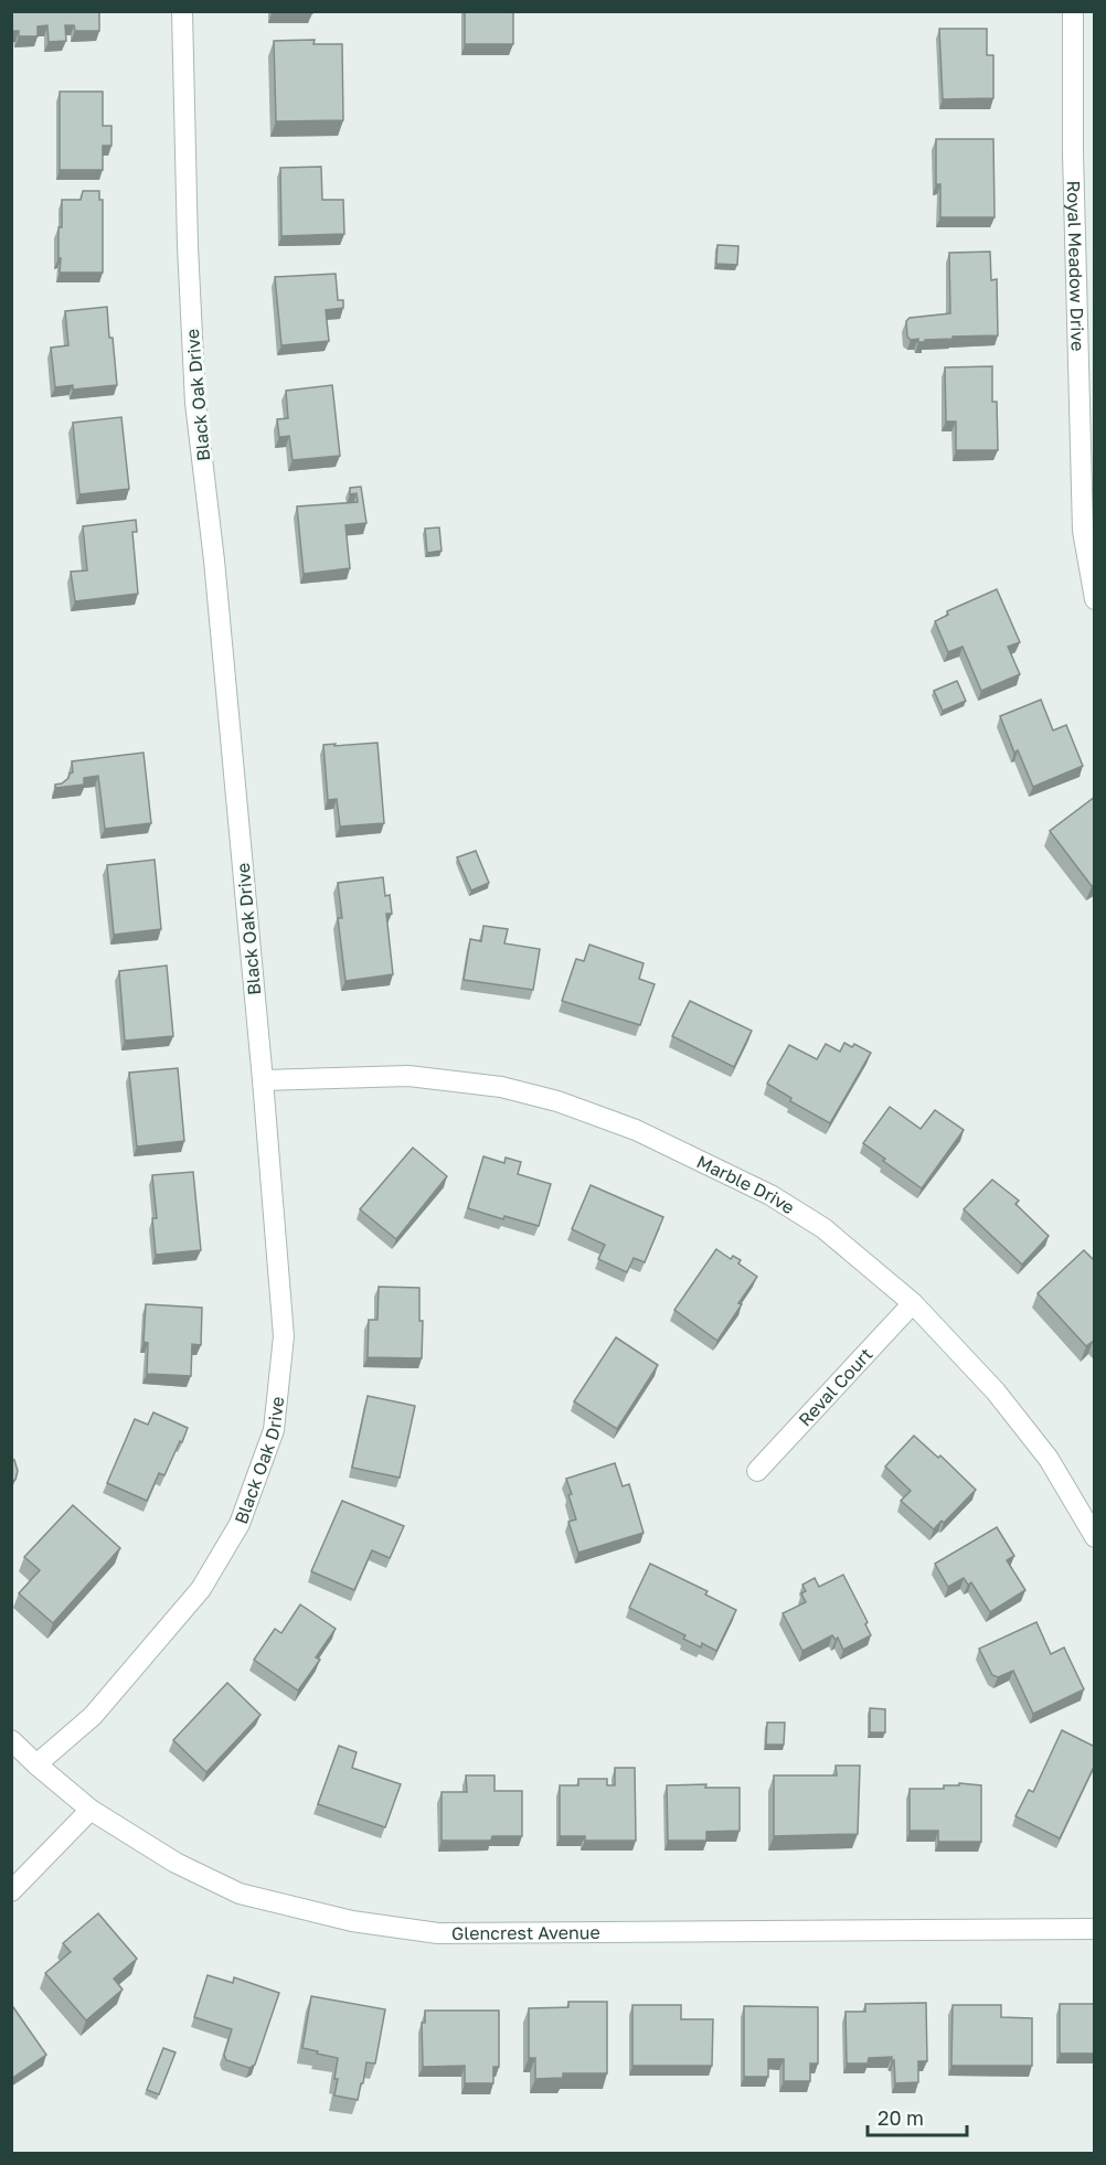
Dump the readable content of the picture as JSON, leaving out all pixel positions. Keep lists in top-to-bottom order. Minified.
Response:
{"streets":{"street":["Royal Meadow Drive","Black Oak Drive","Marble Drive","Reval Court","Glencrest Avenue"]},"crossings":[["Black Oak Drive","Marble Drive"],["Black Oak Drive","Glencrest Avenue"],["Marble Drive","Reval Court"]],"scale_bar":"20 m"}
